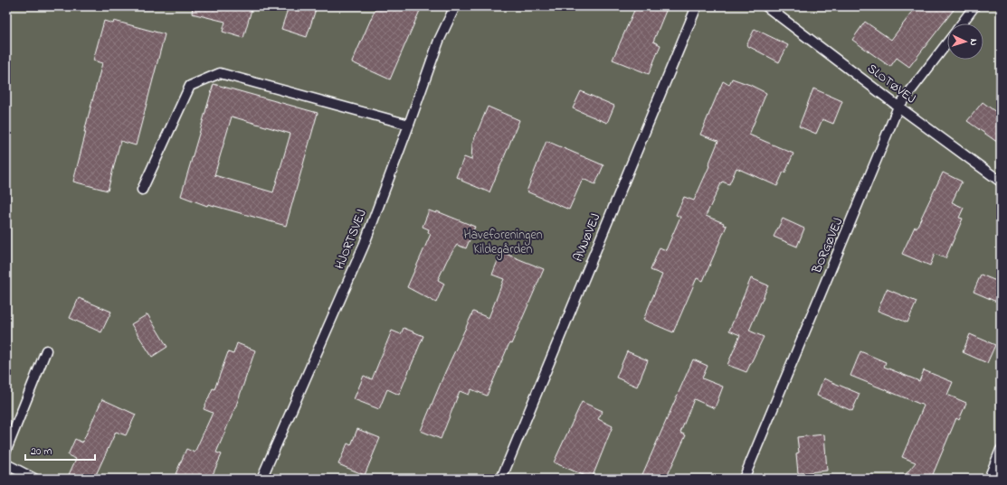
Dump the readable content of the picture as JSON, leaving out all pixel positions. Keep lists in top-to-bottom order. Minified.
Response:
{"streets":{"lane":["SLOTØVEJ","AVNØVEJ","HJORTSVEJ","BORGØVEJ"]},"crossings":[["SLOTØVEJ","BORGØVEJ"]],"parks":["Haveforeningen Kildegården"],"scale_bar":"20 m","north":"right"}
